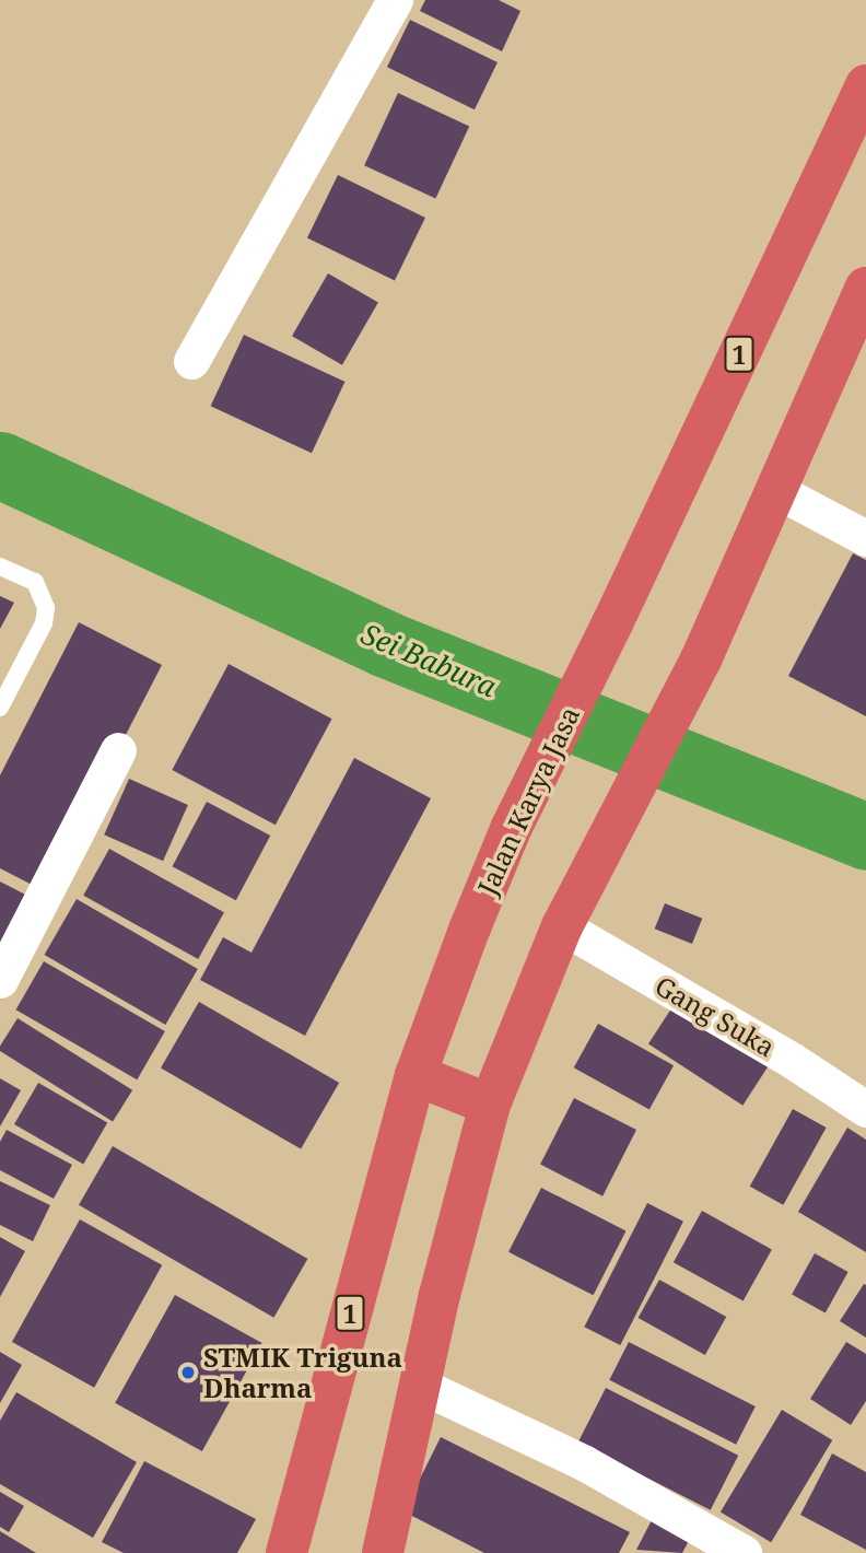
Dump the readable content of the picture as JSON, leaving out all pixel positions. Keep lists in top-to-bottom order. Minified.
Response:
{"streets":{"highway":["1","Jalan Karya Jasa"],"street":["Gang Suka"]},"water":["Sei Babura"],"places":["STMIK Triguna Dharma"]}
